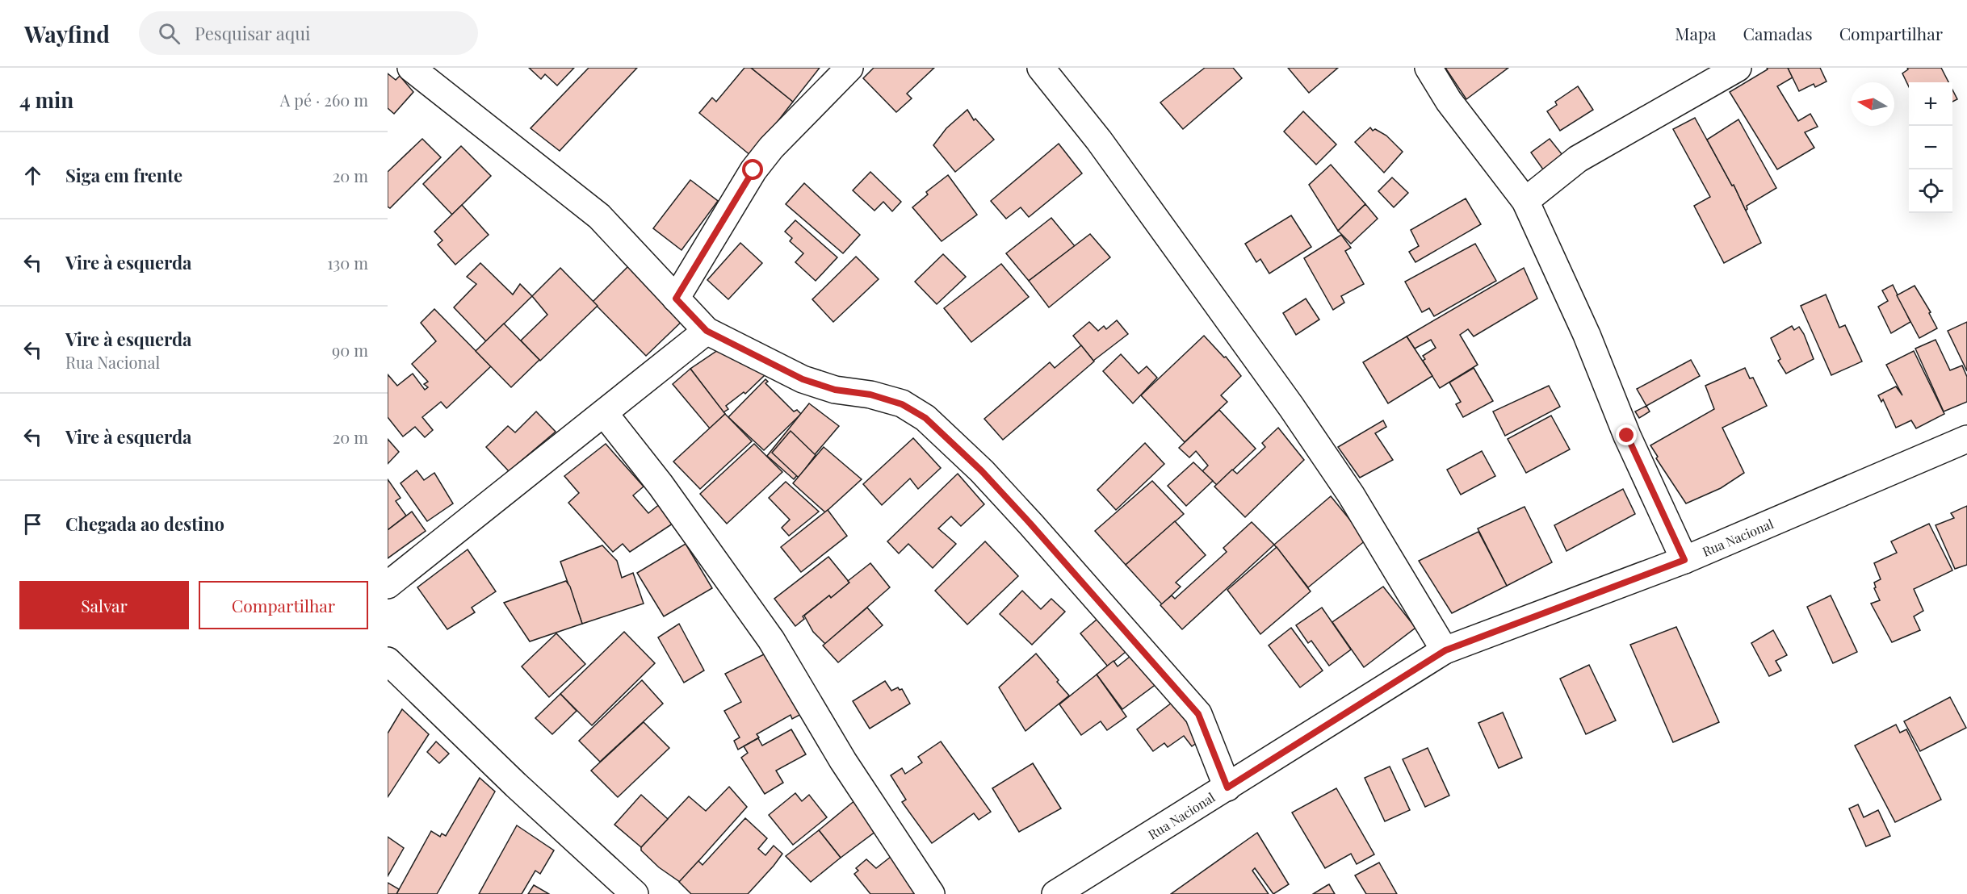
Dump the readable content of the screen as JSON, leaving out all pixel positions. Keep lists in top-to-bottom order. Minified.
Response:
{"streets":{"street":["Rua Nacional"]},"north":"left","page":{"header":"Wayfind","search":"Pesquisar aqui","nav":["Mapa","Camadas","Compartilhar"],"heading":["4 min","A pé · 260 m"],"map_buttons":["+","−"],"list":[["Siga em frente","20 m"],["Vire à esquerda","130 m"],["Vire à esquerda","Rua Nacional","90 m"],["Vire à esquerda","20 m"],"Chegada ao destino"],"buttons":["Salvar","Compartilhar"]}}
